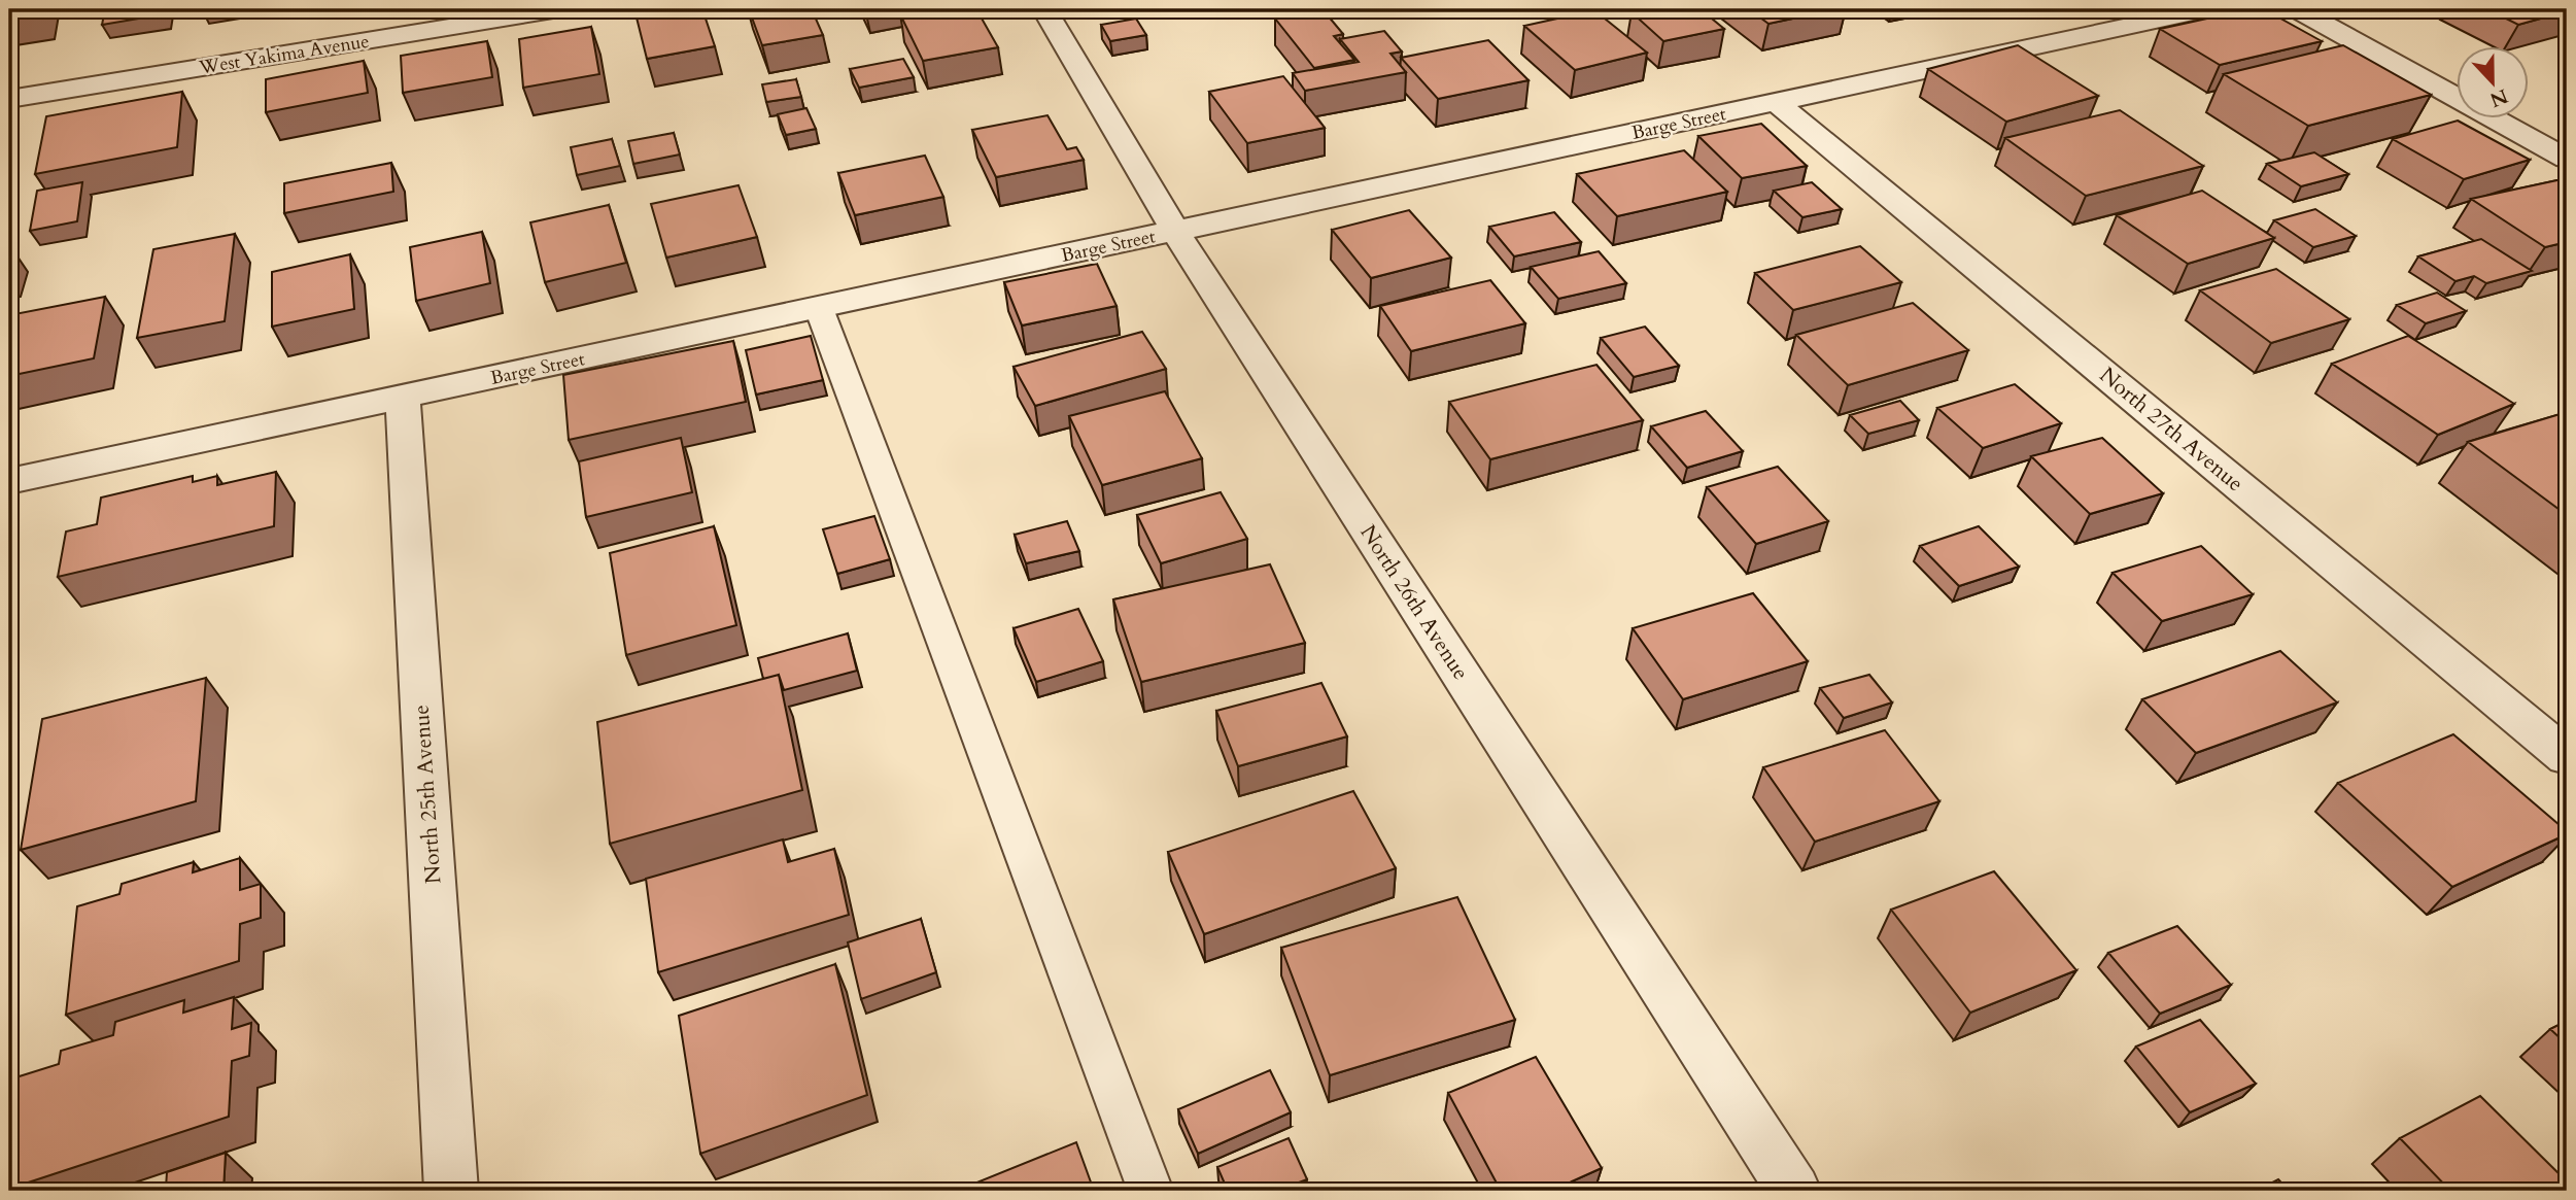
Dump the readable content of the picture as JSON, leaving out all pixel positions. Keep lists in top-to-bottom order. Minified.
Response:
{"streets":{"street":["West Yakima Avenue","Barge Street","North 27th Avenue","North 26th Avenue","North 25th Avenue"]},"crossings":[["Barge Street","North 27th Avenue"],["Barge Street","North 26th Avenue"],["Barge Street","North 25th Avenue"]],"north":"bottom"}
